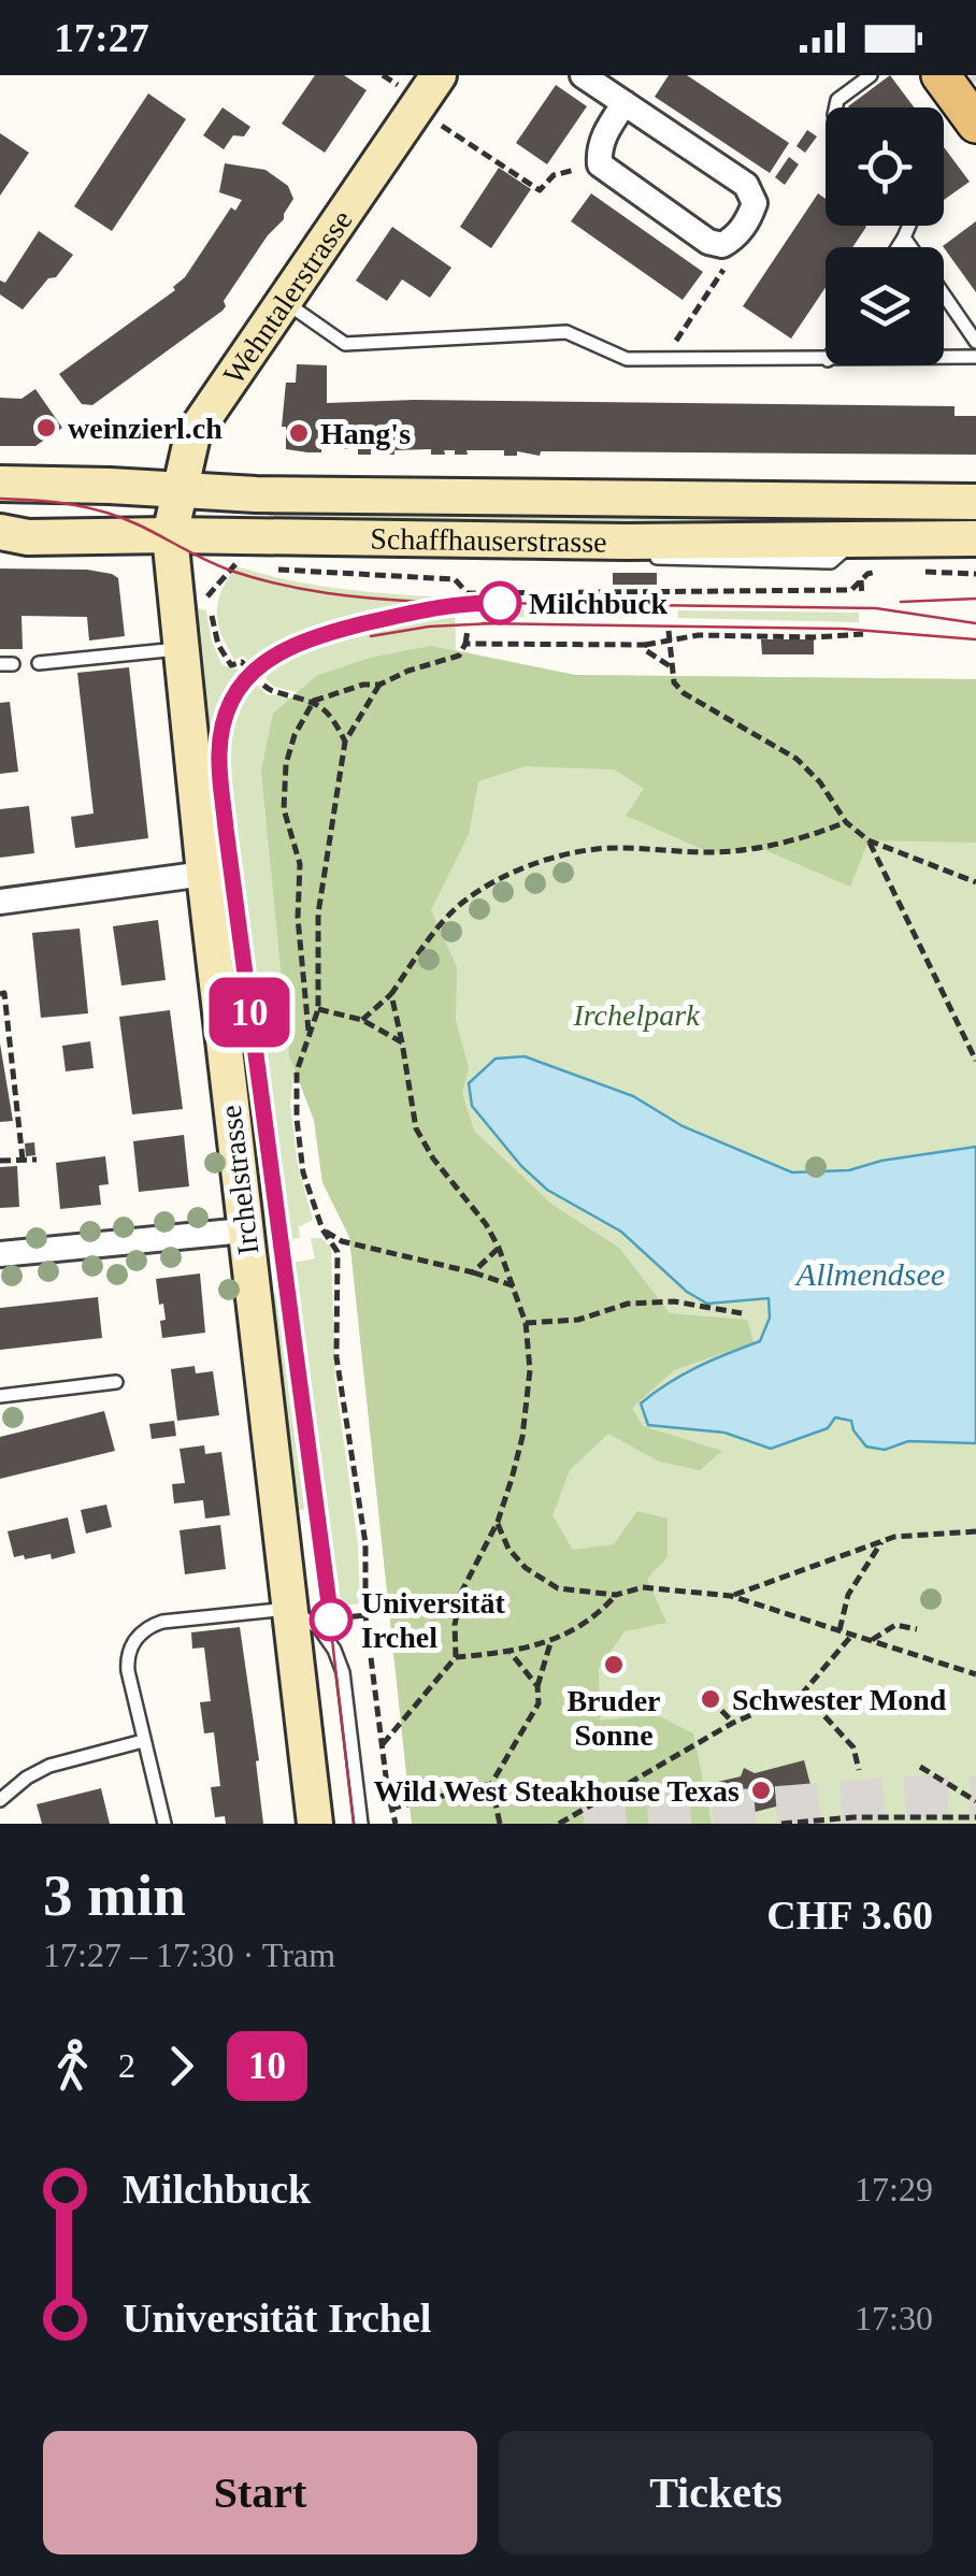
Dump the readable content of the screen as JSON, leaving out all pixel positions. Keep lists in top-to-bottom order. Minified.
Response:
{"streets":{"street":["Wehntalerstrasse","Schaffhauserstrasse","Irchelstrasse"]},"crossings":[["Wehntalerstrasse","Schaffhauserstrasse"],["Wehntalerstrasse","Irchelstrasse"],["Schaffhauserstrasse","Irchelstrasse"]],"water":["Allmendsee"],"parks":["Irchelpark"],"places":["weinzierl.ch","Hang's","Milchbuck","Universität Irchel","Bruder Sonne","Schwester Mond","Wild West Steakhouse Texas"],"lines":["tram line 10"],"page":{"status":"17:27","on_map":"10","heading":["3 min","17:27 – 17:30 · Tram","CHF 3.60"],"legs":["2","10"],"list":[{"name":"Milchbuck","value":"17:29"},{"name":"Universität Irchel","value":"17:30"}],"buttons":["Start","Tickets"]}}
